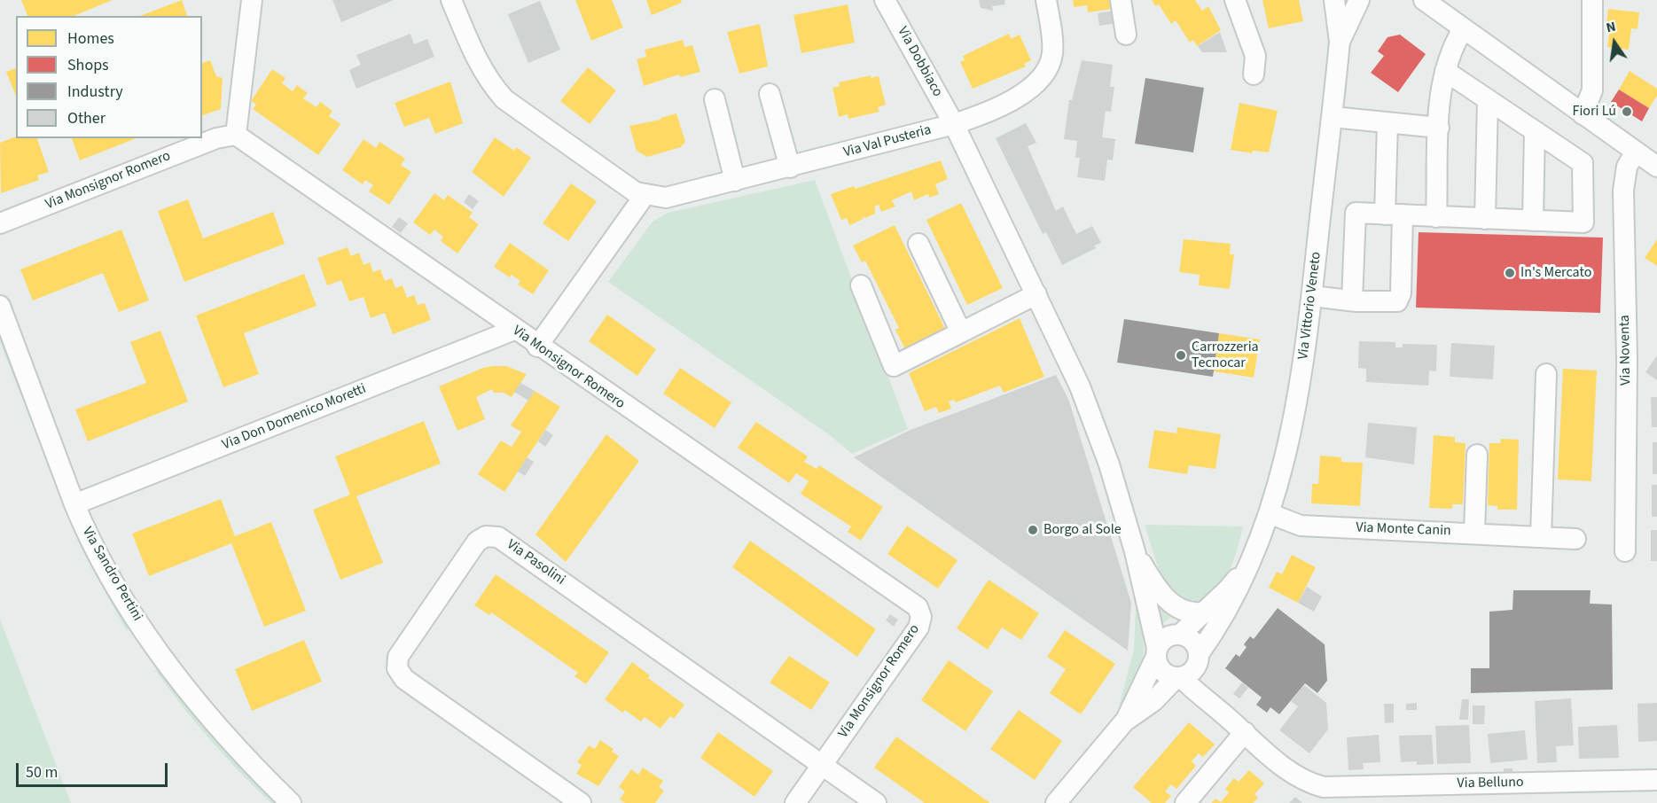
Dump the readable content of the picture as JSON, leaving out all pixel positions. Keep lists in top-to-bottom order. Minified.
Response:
{"streets":{"street":["Via Dobbiaco","Via Val Pusteria","Via Monsignor Romero","Via Vittorio Veneto","Via Noventa","Via Don Domenico Moretti","Via Monte Canin","Via Pasolini","Via Sandro Pertini","Via Belluno"]},"crossings":[["Via Dobbiaco","Via Val Pusteria"],["Via Monsignor Romero","Via Don Domenico Moretti"],["Via Monsignor Romero","Via Pasolini"],["Via Vittorio Veneto","Via Monte Canin"],["Via Vittorio Veneto","Via Belluno"],["Via Don Domenico Moretti","Via Sandro Pertini"]],"places":["Fiori Lú","In's Mercato","Carrozzeria Tecnocar","Borgo al Sole"],"legend":["Homes","Shops","Industry","Other"],"scale_bar":"50 m","north":"top"}
